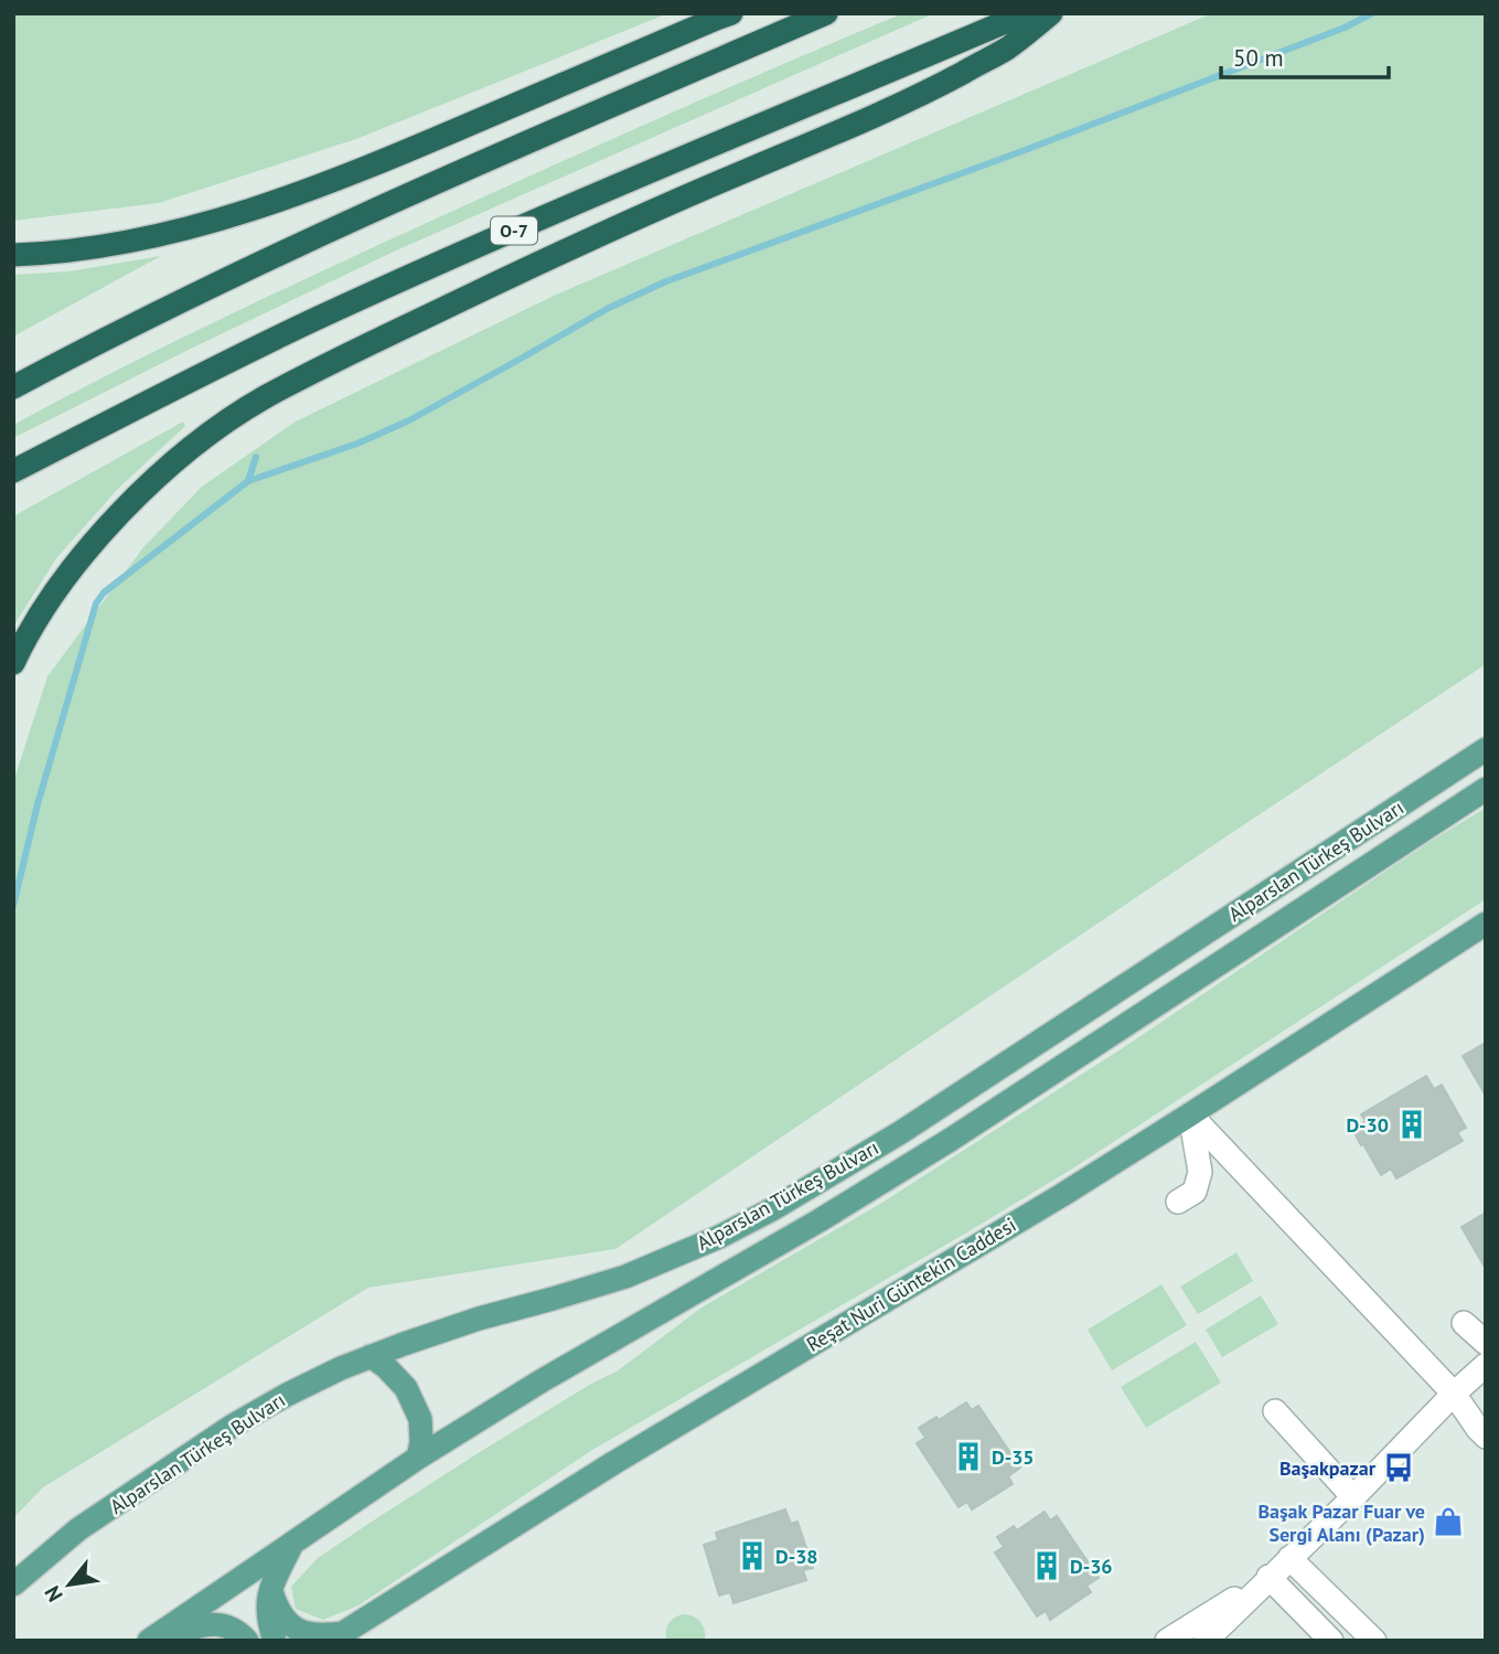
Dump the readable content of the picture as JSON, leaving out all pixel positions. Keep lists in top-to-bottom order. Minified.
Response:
{"streets":{"highway":["O-7"],"main road":["Alparslan Türkeş Bulvarı","Reşat Nuri Güntekin Caddesi"]},"places":{"building":["D-30","D-35","D-38","D-36"],"bus stop":["Başakpazar"],"shop":["Başak Pazar Fuar ve Sergi Alanı (Pazar)"]},"scale_bar":"50 m","north":"bottom left"}
